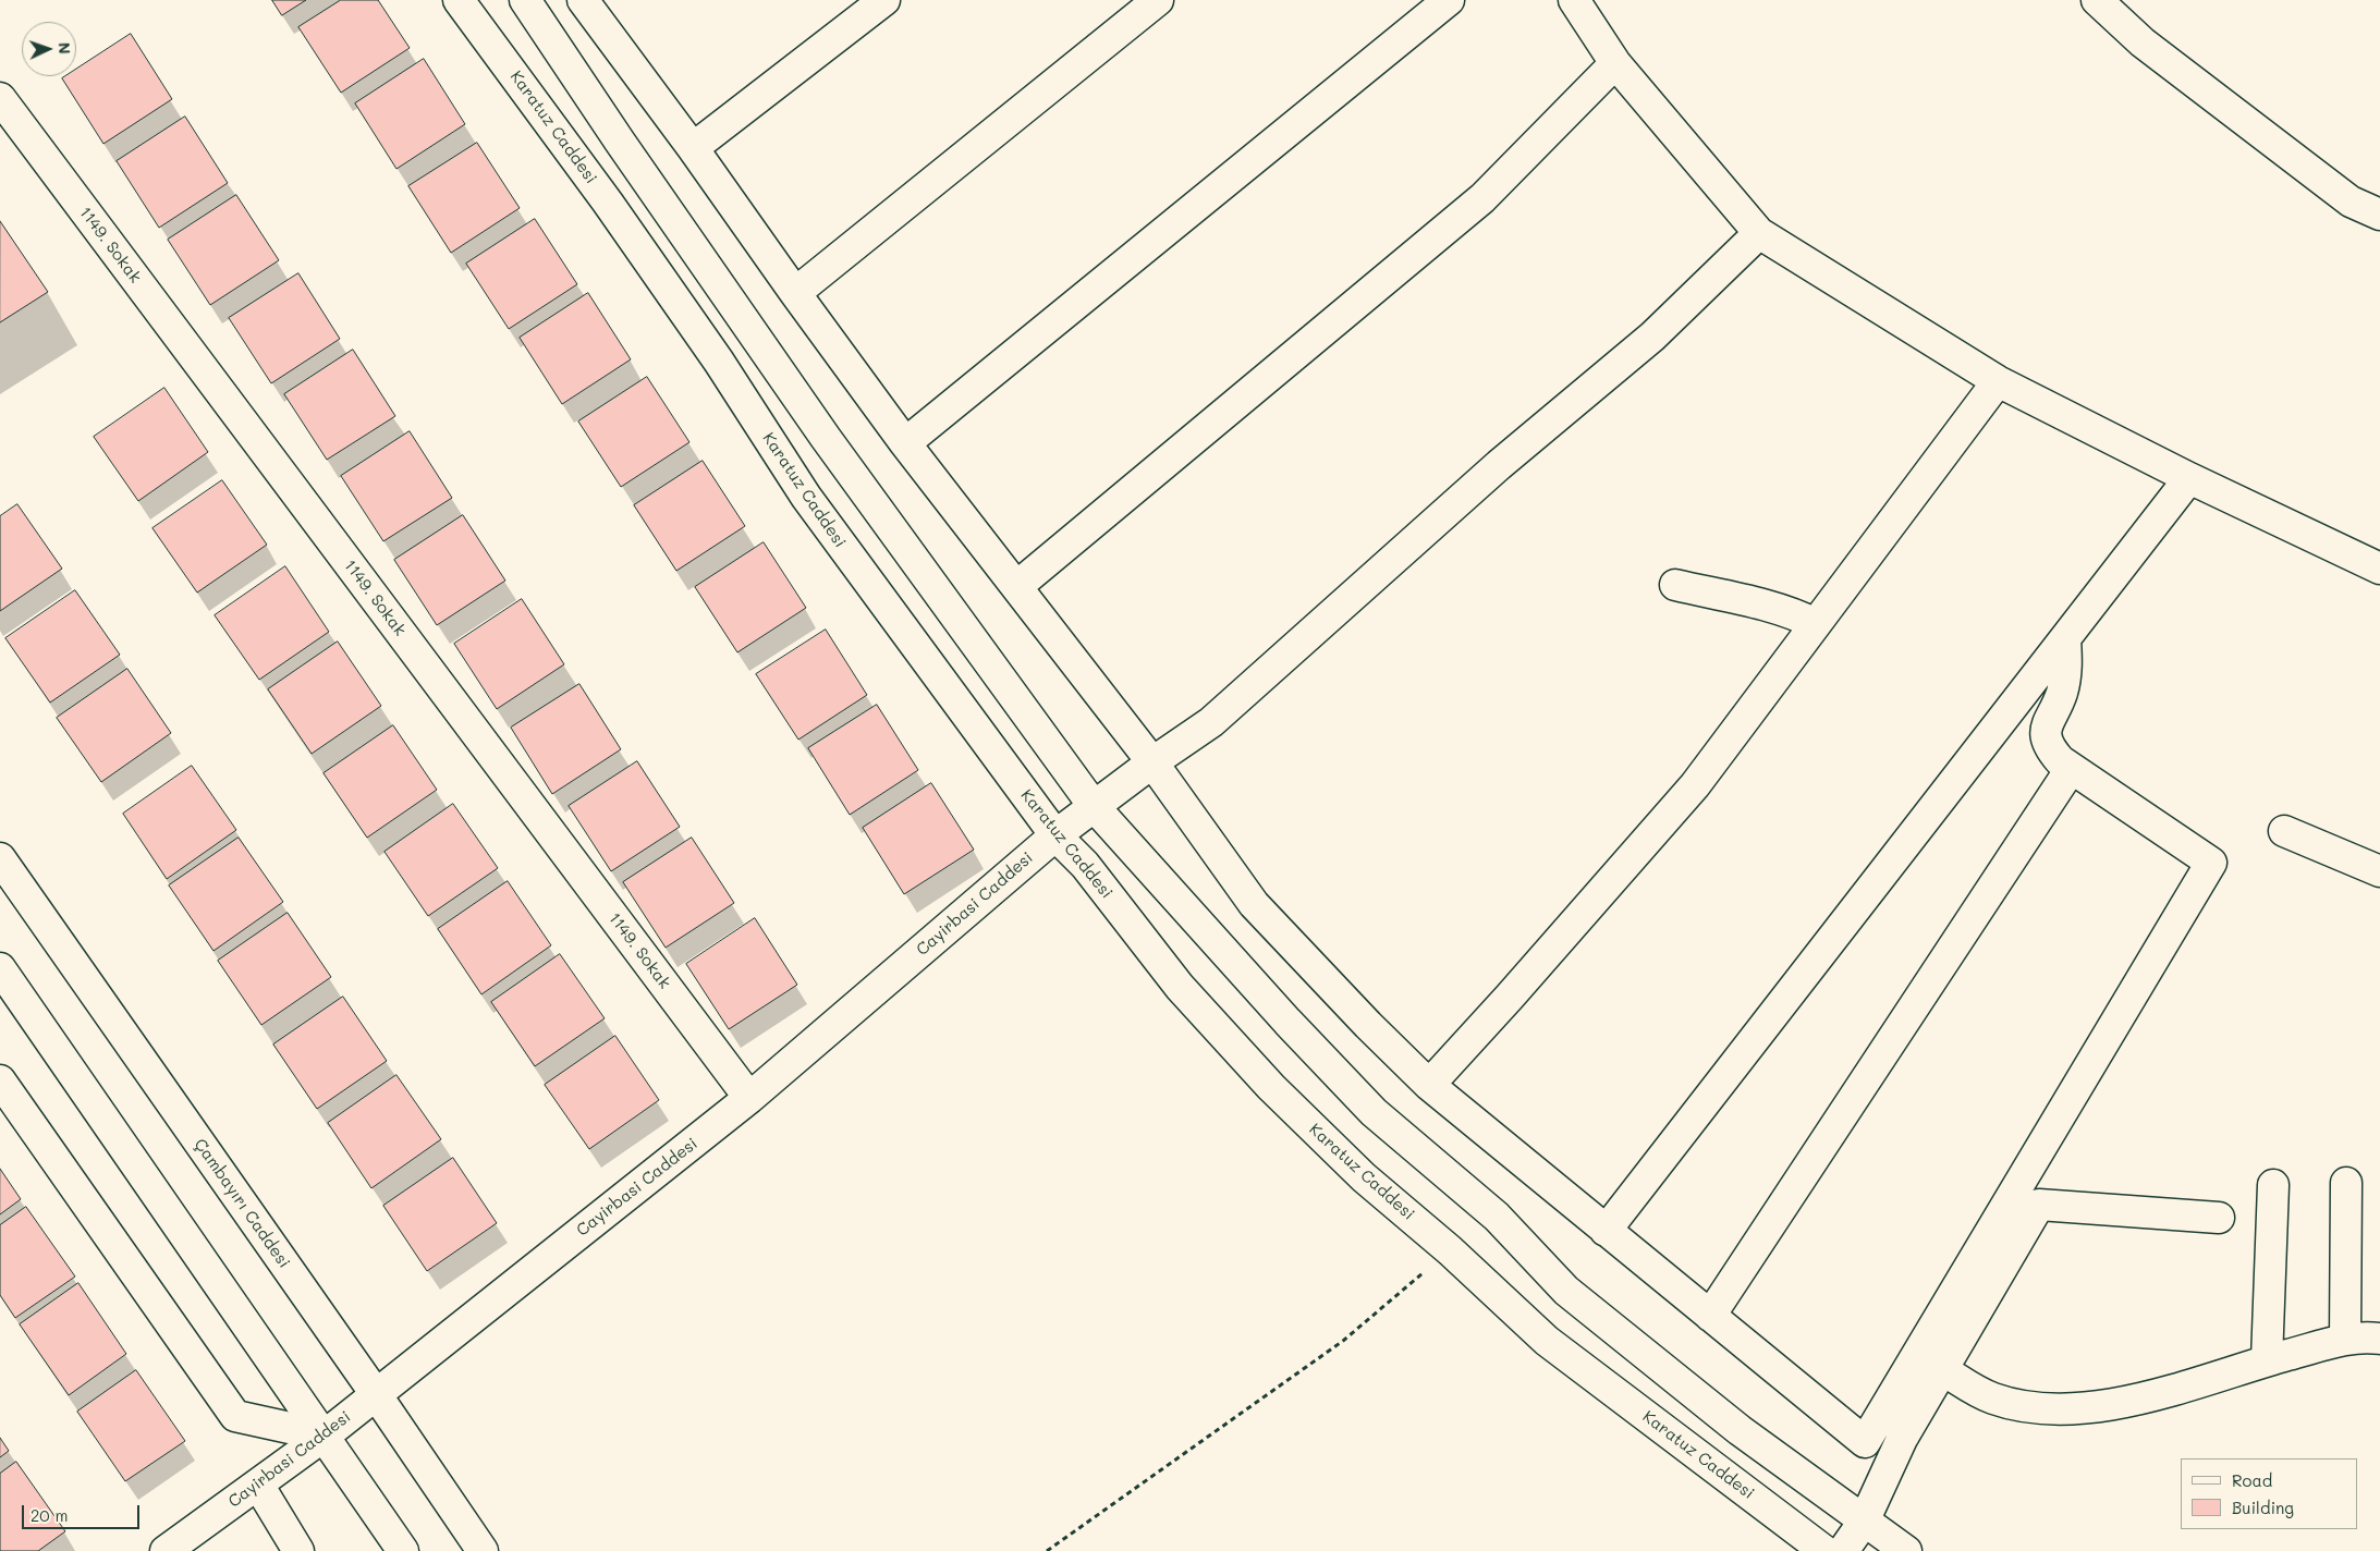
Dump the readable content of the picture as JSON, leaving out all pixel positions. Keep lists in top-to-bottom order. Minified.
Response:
{"streets":{"street":["Karatuz Caddesi","1149. Sokak","Cayirbasi Caddesi","Çambayırı Caddesi"]},"crossings":[["Karatuz Caddesi","Cayirbasi Caddesi"],["1149. Sokak","Cayirbasi Caddesi"],["Cayirbasi Caddesi","Çambayırı Caddesi"]],"legend":["Road","Building"],"scale_bar":"20 m","north":"right"}
